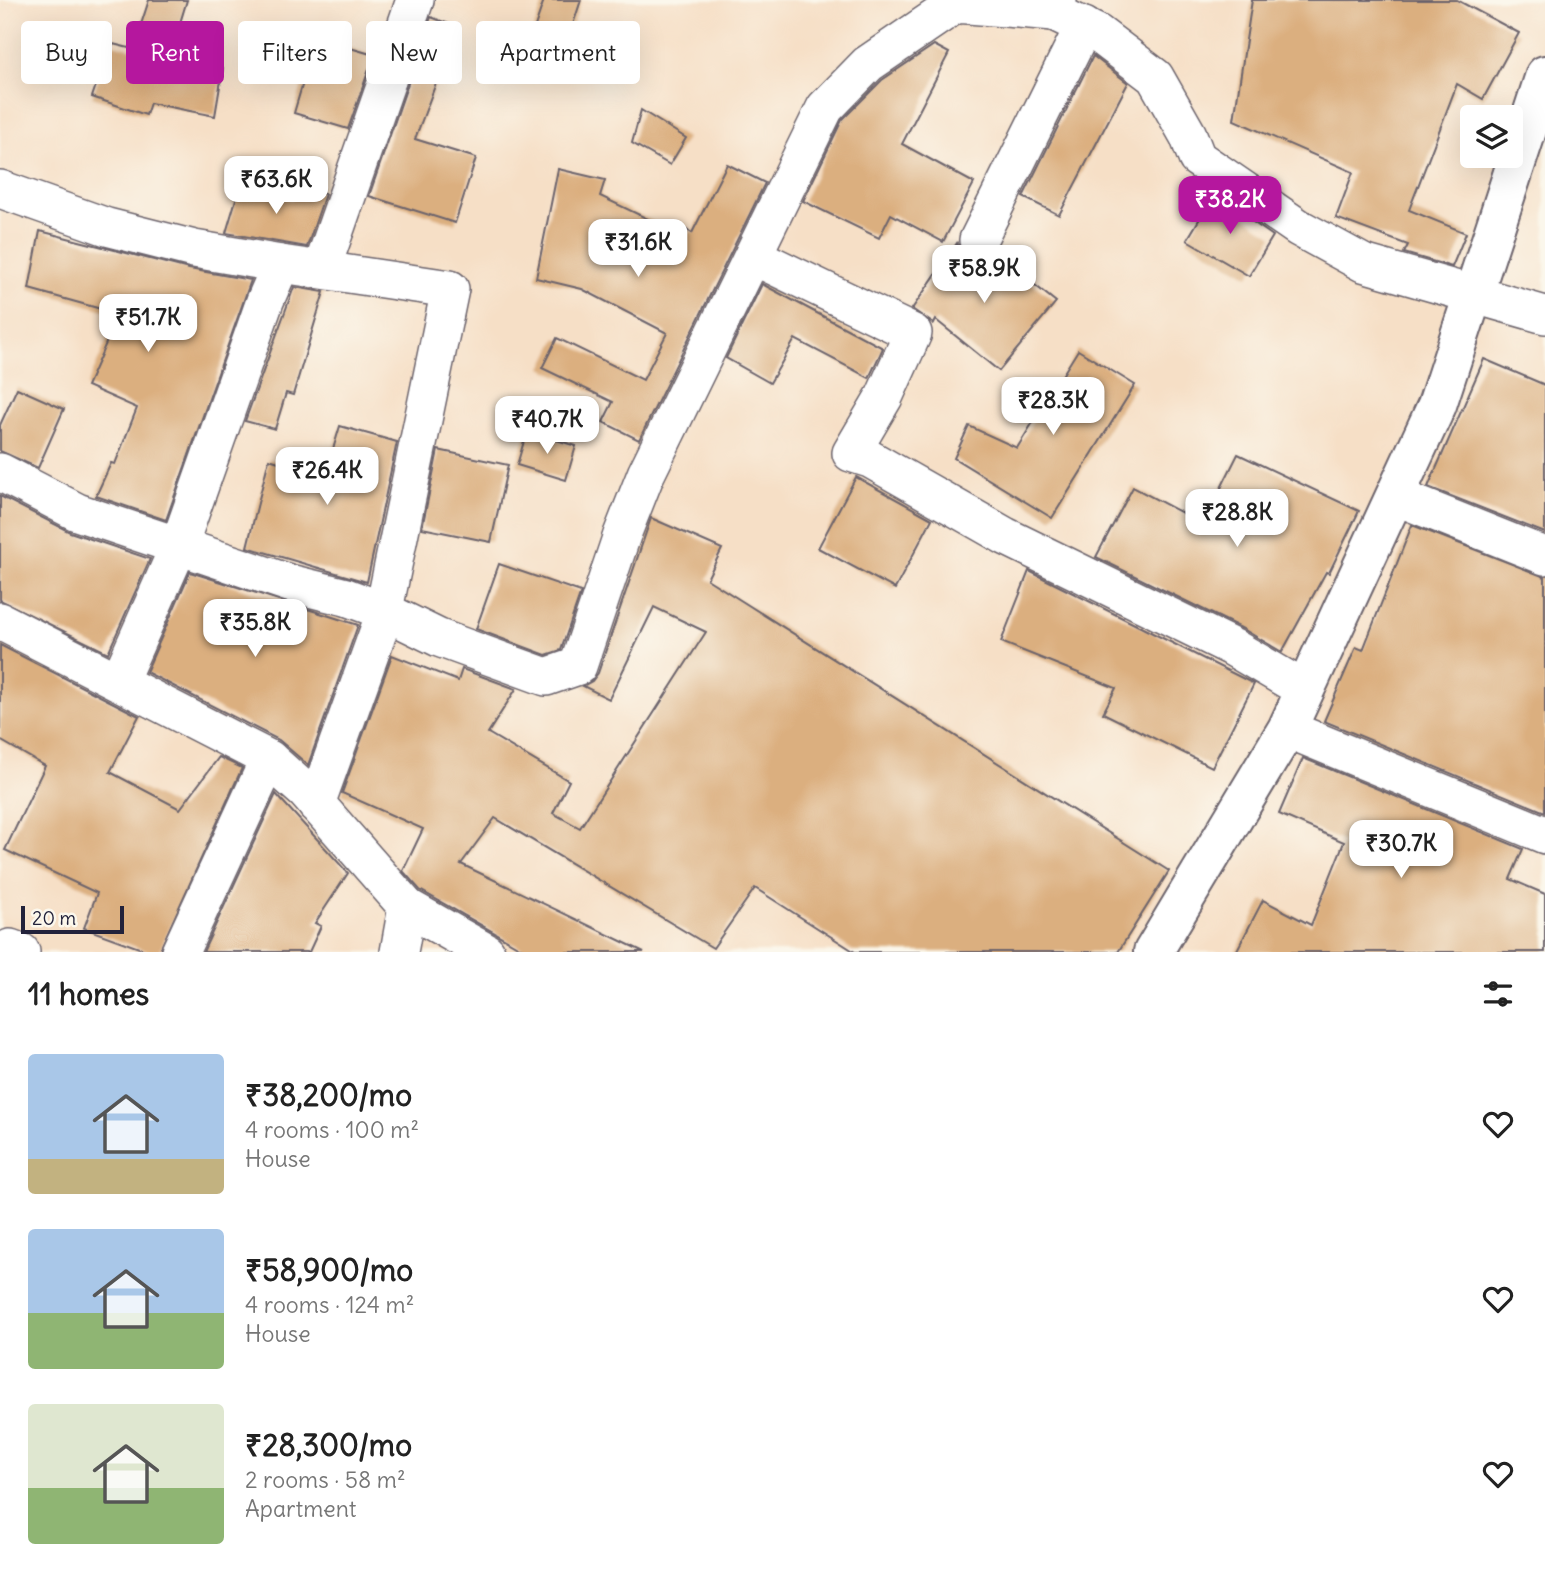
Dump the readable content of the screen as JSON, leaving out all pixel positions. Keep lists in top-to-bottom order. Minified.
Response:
{"scale_bar":"20 m","page":{"chip":["Buy","Rent","Filters","New","Apartment"],"price":["₹63.6K","₹38.2K","₹31.6K","₹58.9K","₹51.7K","₹28.3K","₹40.7K","₹26.4K","₹28.8K","₹35.8K","₹30.7K"],"scale":"20 m","heading":"11 homes","list":[{"name":"₹38,200/mo","note":"4 rooms · 100 m² · House"},{"name":"₹58,900/mo","note":"4 rooms · 124 m² · House"},{"name":"₹28,300/mo","note":"2 rooms · 58 m² · Apartment"}]}}
